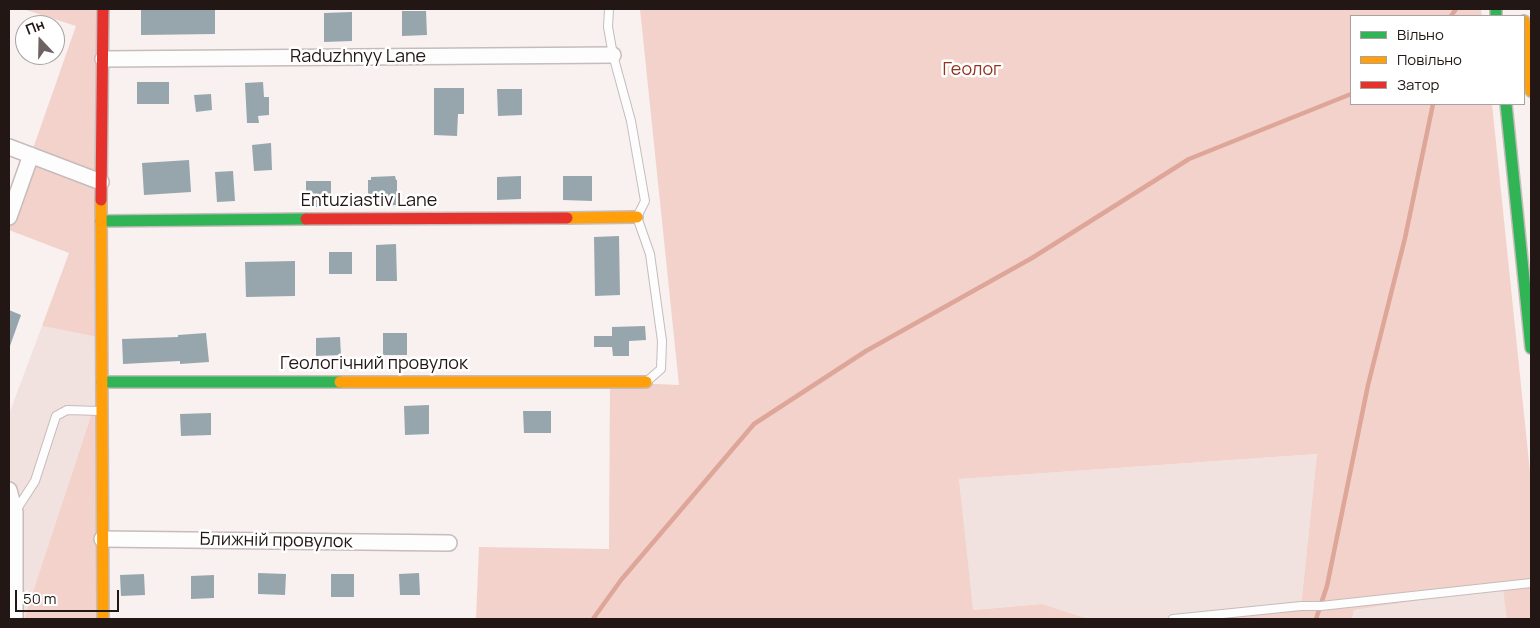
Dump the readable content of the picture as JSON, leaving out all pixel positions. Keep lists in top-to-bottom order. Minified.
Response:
{"streets":{"street":["Raduzhnyy Lane","Entuziastiv Lane","Геологічний провулок","Ближній провулок"]},"parks":["Геолог"],"legend":["Вільно","Повільно","Затор"],"scale_bar":"50 m","north":"top"}
